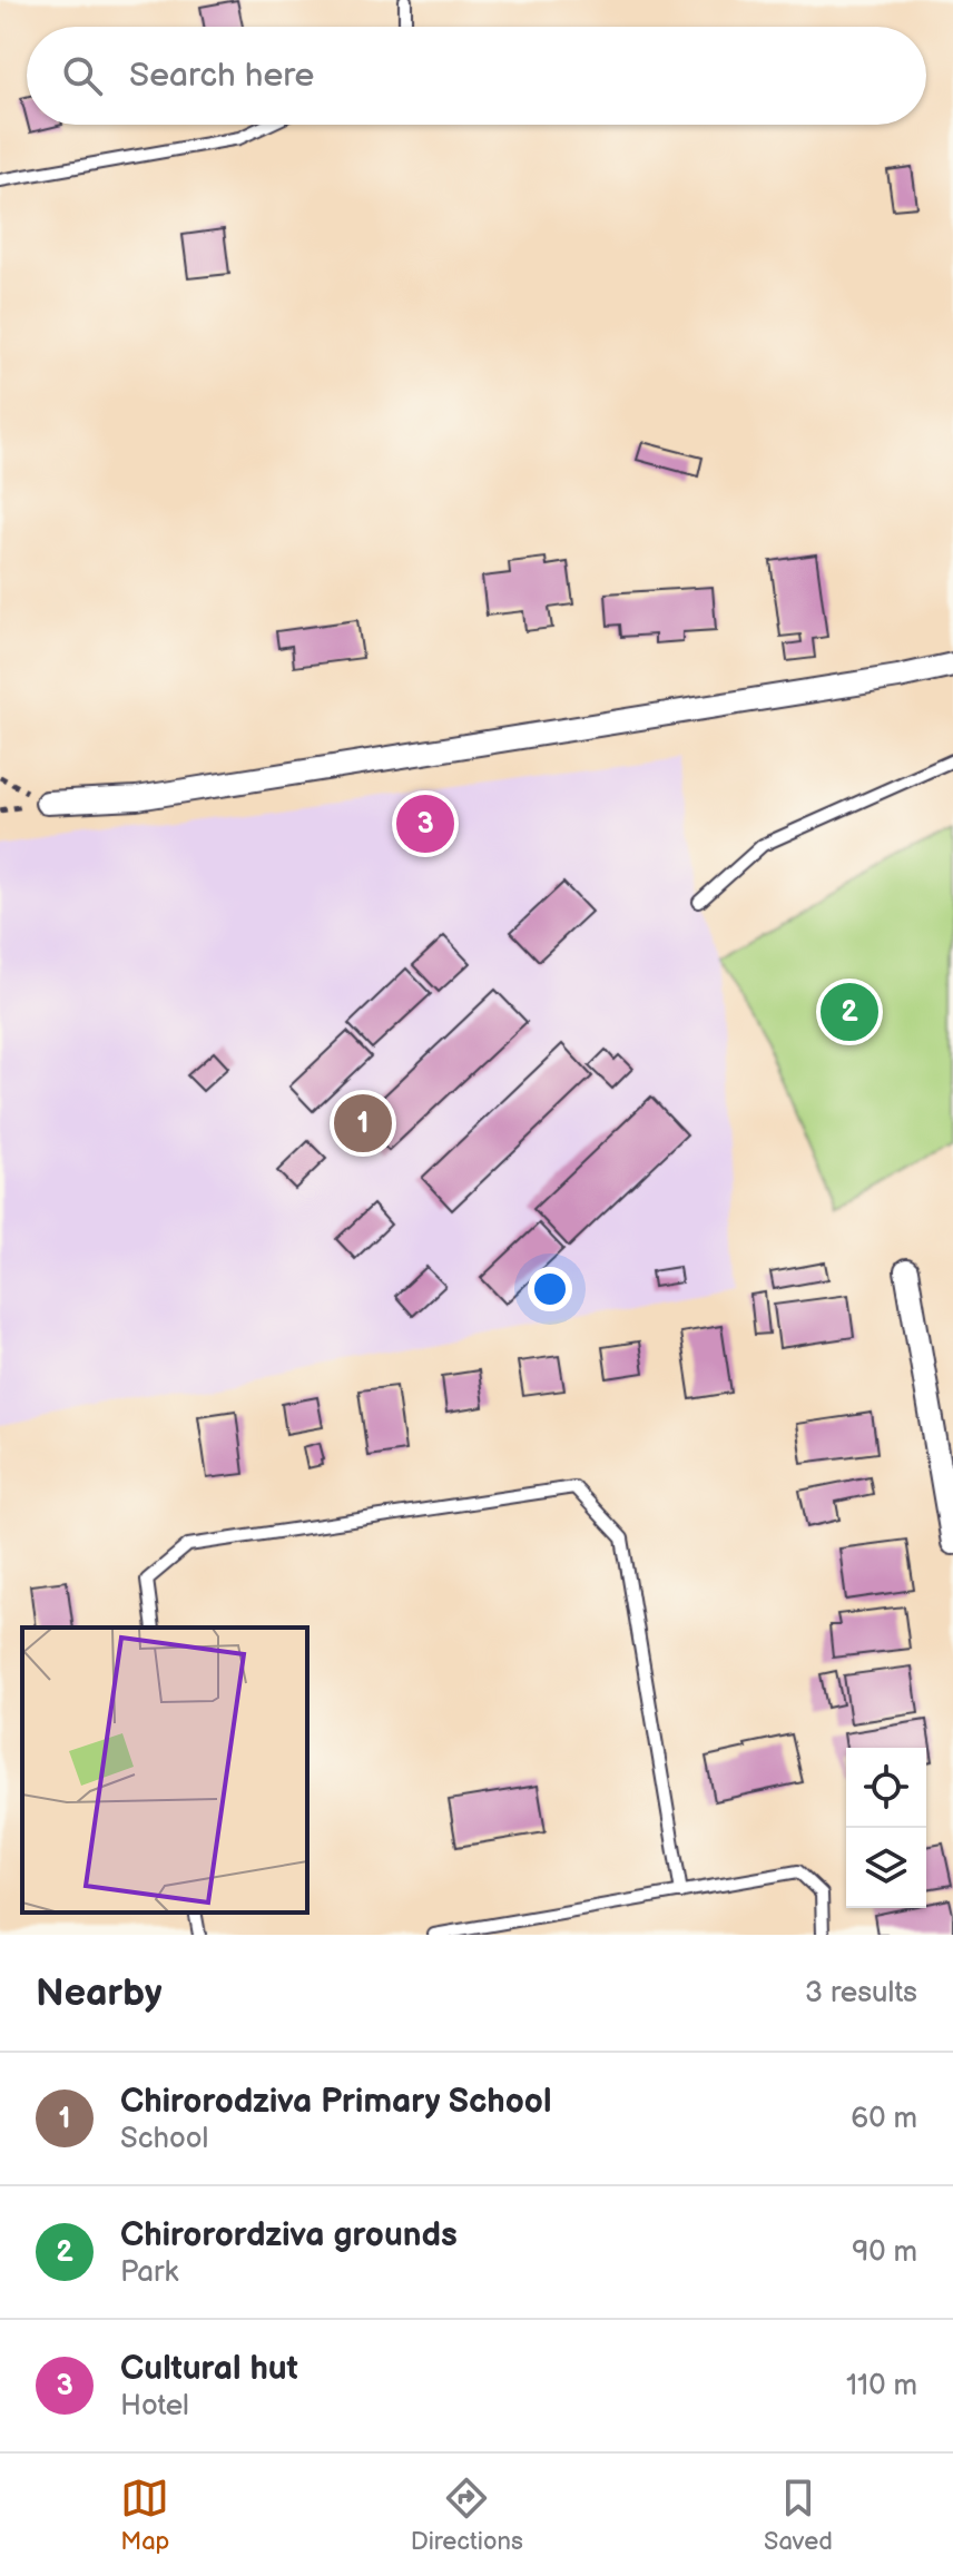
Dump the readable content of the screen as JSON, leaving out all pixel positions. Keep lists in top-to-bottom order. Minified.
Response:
{"page":{"search":"Search here","pins":["3","2","1"],"heading":["Nearby","3 results"],"list":[{"mark":"1","name":"Chirorodziva Primary School","note":"School","value":"60 m"},{"mark":"2","name":"Chirorordziva grounds","note":"Park","value":"90 m"},{"mark":"3","name":"Cultural hut","note":"Hotel","value":"110 m"}],"nav":["Map","Directions","Saved"]}}
